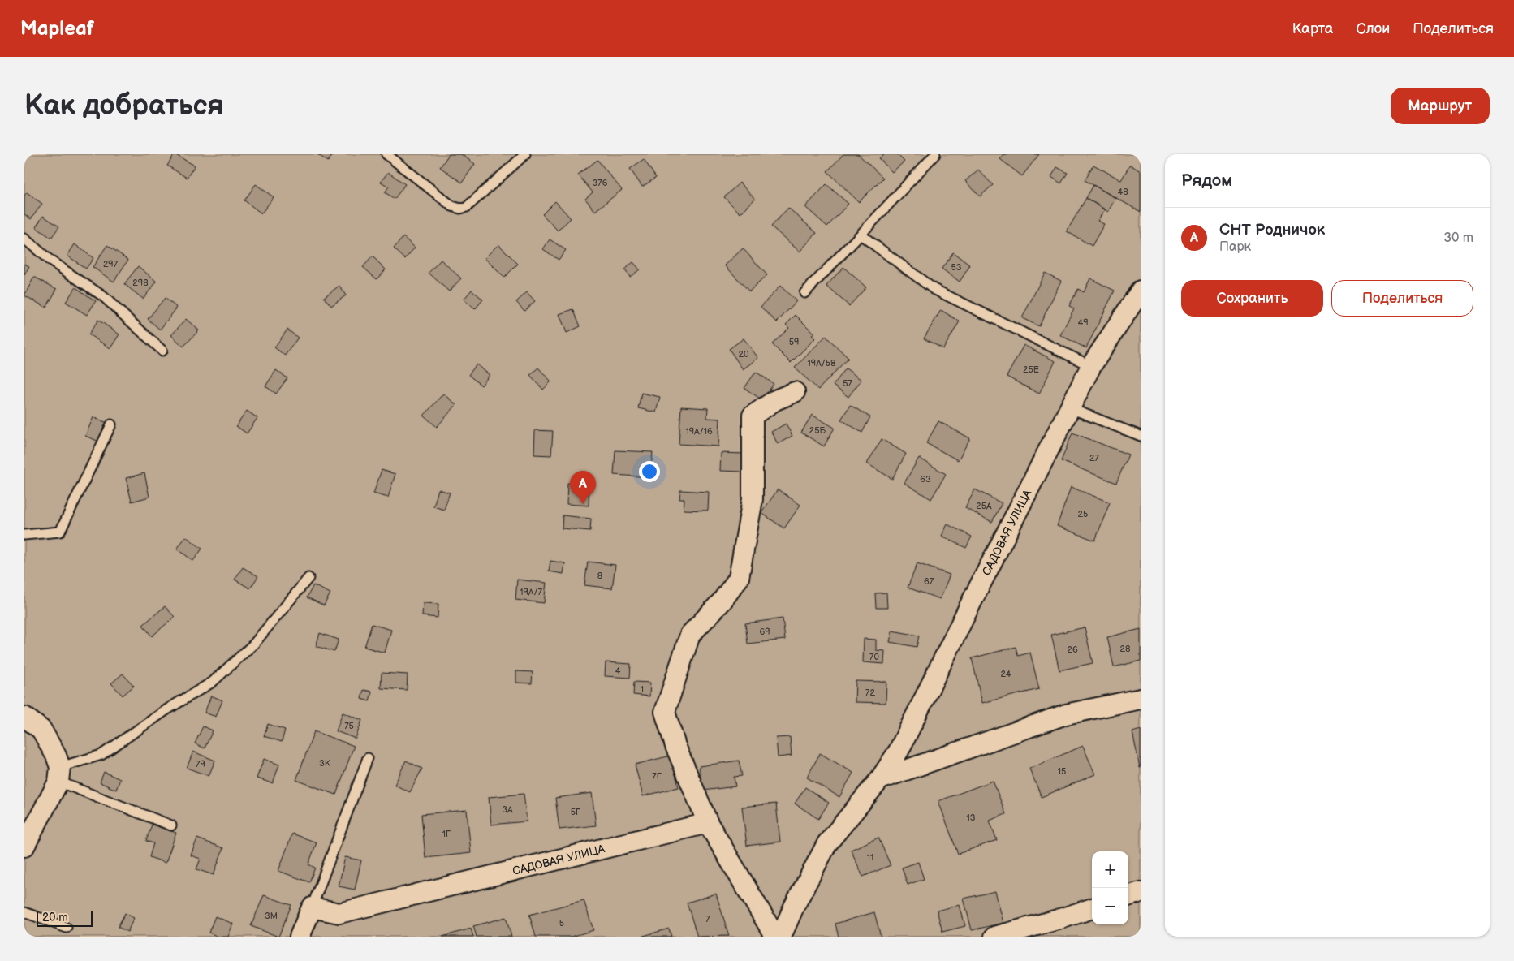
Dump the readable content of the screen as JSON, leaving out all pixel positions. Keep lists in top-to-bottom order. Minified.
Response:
{"streets":{"street":["САДОВАЯ УЛИЦА"]},"house_numbers":["376","48","297","53","298","49","59","20","19А/58","25Е","57","25Б","19А/16","27","63","25А","25","8","67","19А/7","69","28","26","70","4","24","1","72","75","3К","79","15","7Г","3А","5Г","13","1Г","11","3М","7","5"],"scale_bar":"20 m","page":{"header":"Mapleaf","nav":["Карта","Слои","Поделиться"],"buttons":["Маршрут",["Сохранить","Поделиться"]],"title":"Как добраться","heading":"Рядом","list":[{"mark":"A","name":"СНТ Родничок","note":"Парк","value":"30 m"}],"pins":"A","map_buttons":["+","−"],"scale":"20 m"}}
